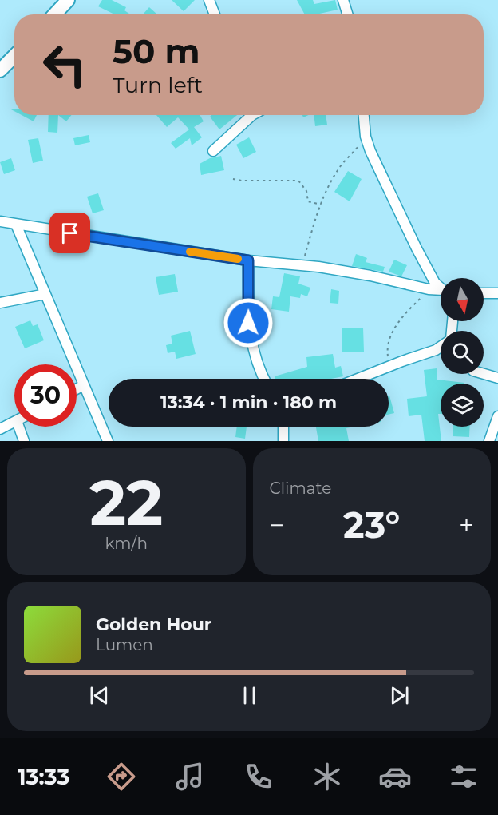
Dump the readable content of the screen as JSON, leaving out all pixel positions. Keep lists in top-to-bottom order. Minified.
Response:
{"north":"bottom","page":{"turn":["50 m","Turn left"],"limit":"30","trip":"13:34 · 1 min · 180 m","tile":[["22","km/h"],"Climate"],"heat":["−","23°","+"],"song":["Golden Hour","Lumen"],"tabs":"13:33"}}
